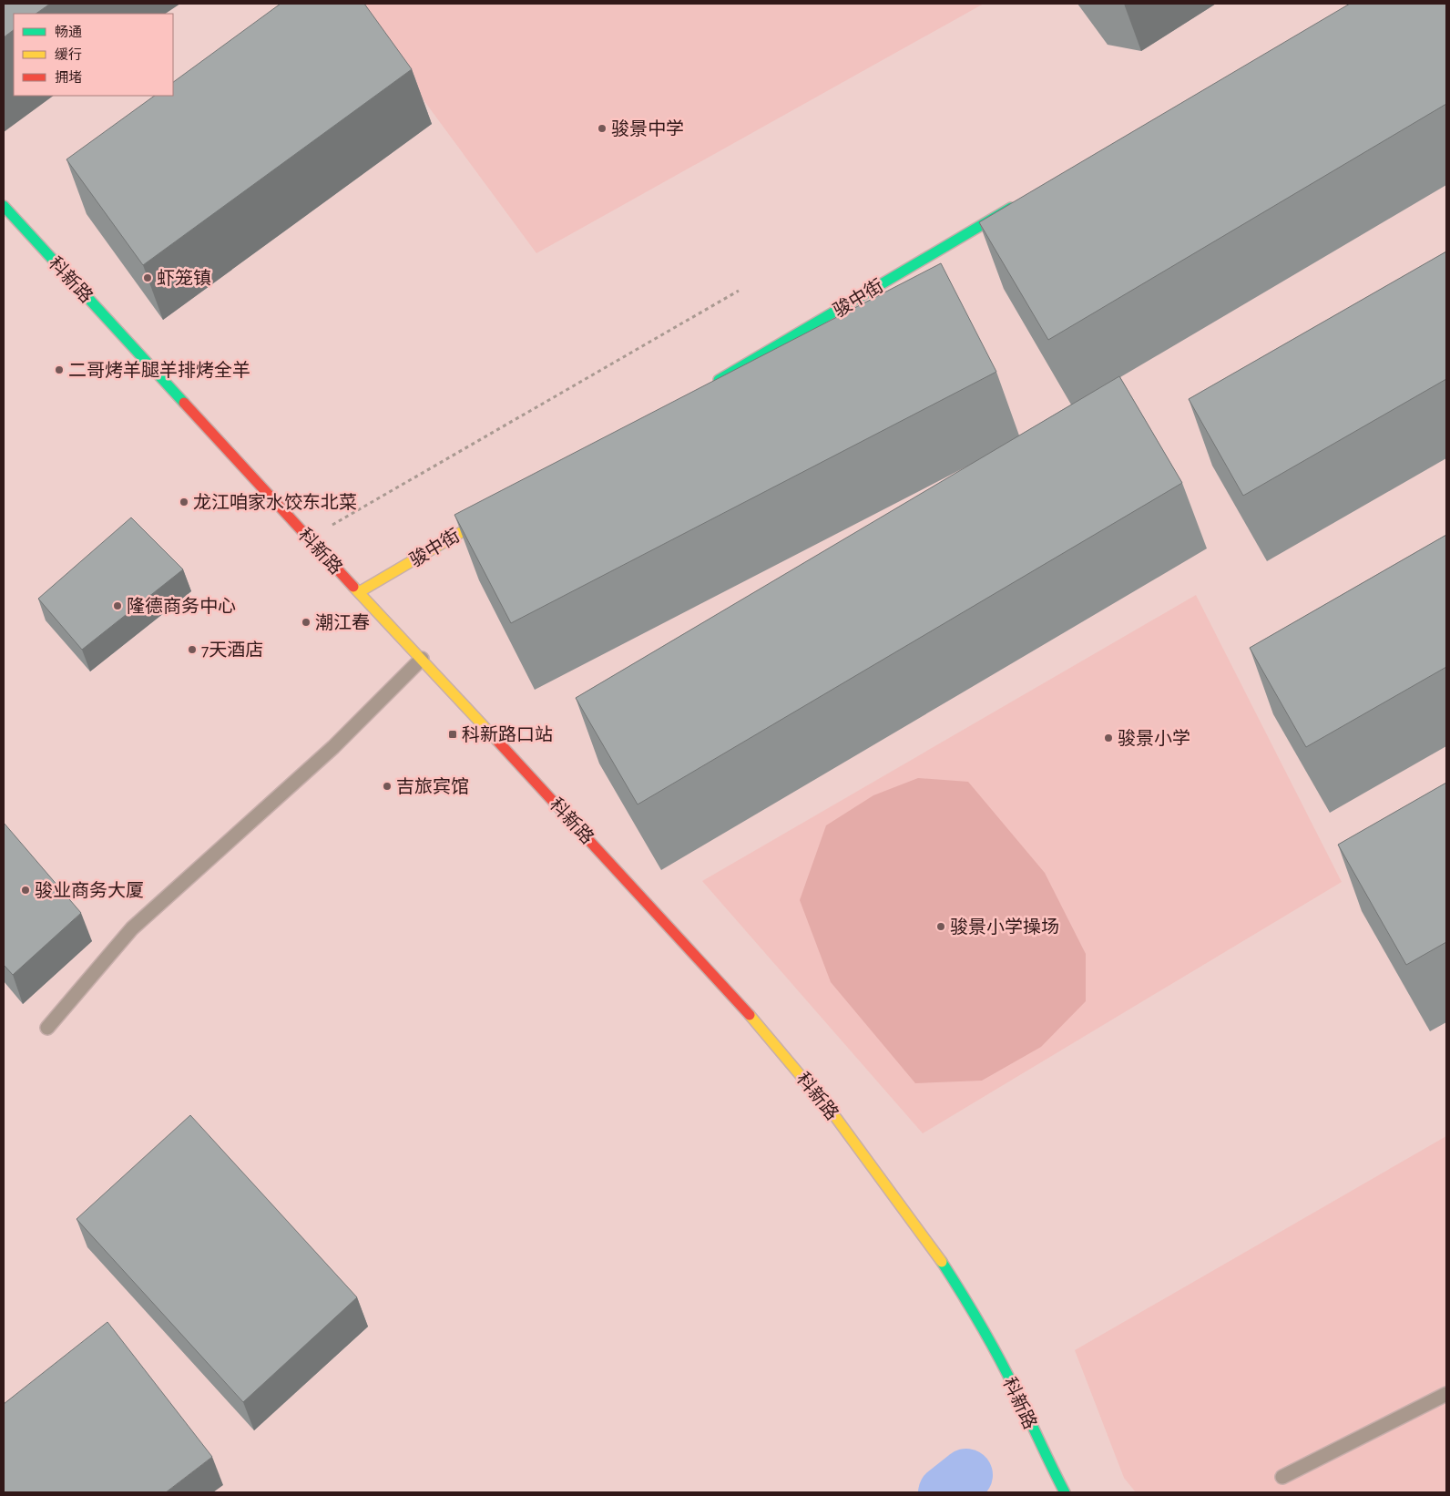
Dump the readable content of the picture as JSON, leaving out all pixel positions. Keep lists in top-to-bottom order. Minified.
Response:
{"streets":{"street":["科新路","骏中街"]},"crossings":[["科新路","骏中街"]],"places":{"other":["骏景中学","虾笼镇","二哥烤羊腿羊排烤全羊","龙江咱家水饺东北菜","隆德商务中心","潮江春","7天酒店","骏景小学","吉旅宾馆","骏业商务大厦","骏景小学操场"],"transit":["科新路口站"]},"legend":["畅通","缓行","拥堵"]}
